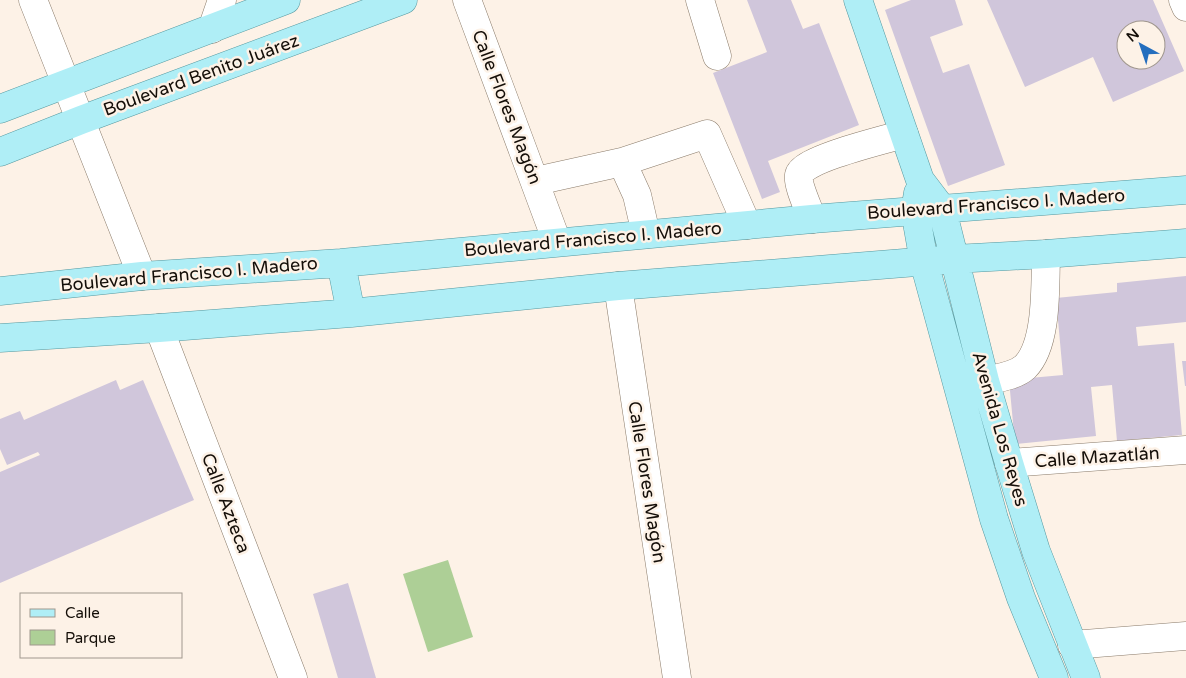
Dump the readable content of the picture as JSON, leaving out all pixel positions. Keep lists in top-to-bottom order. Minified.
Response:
{"streets":{"main road":["Boulevard Benito Juárez","Boulevard Francisco I. Madero","Avenida Los Reyes"],"street":["Calle Flores Magón","Calle Mazatlán","Calle Azteca"]},"crossings":[["Calle Flores Magón","Boulevard Francisco I. Madero"],["Boulevard Francisco I. Madero","Avenida Los Reyes"],["Avenida Los Reyes","Calle Mazatlán"]],"legend":["Calle","Parque"],"north":"top left"}
